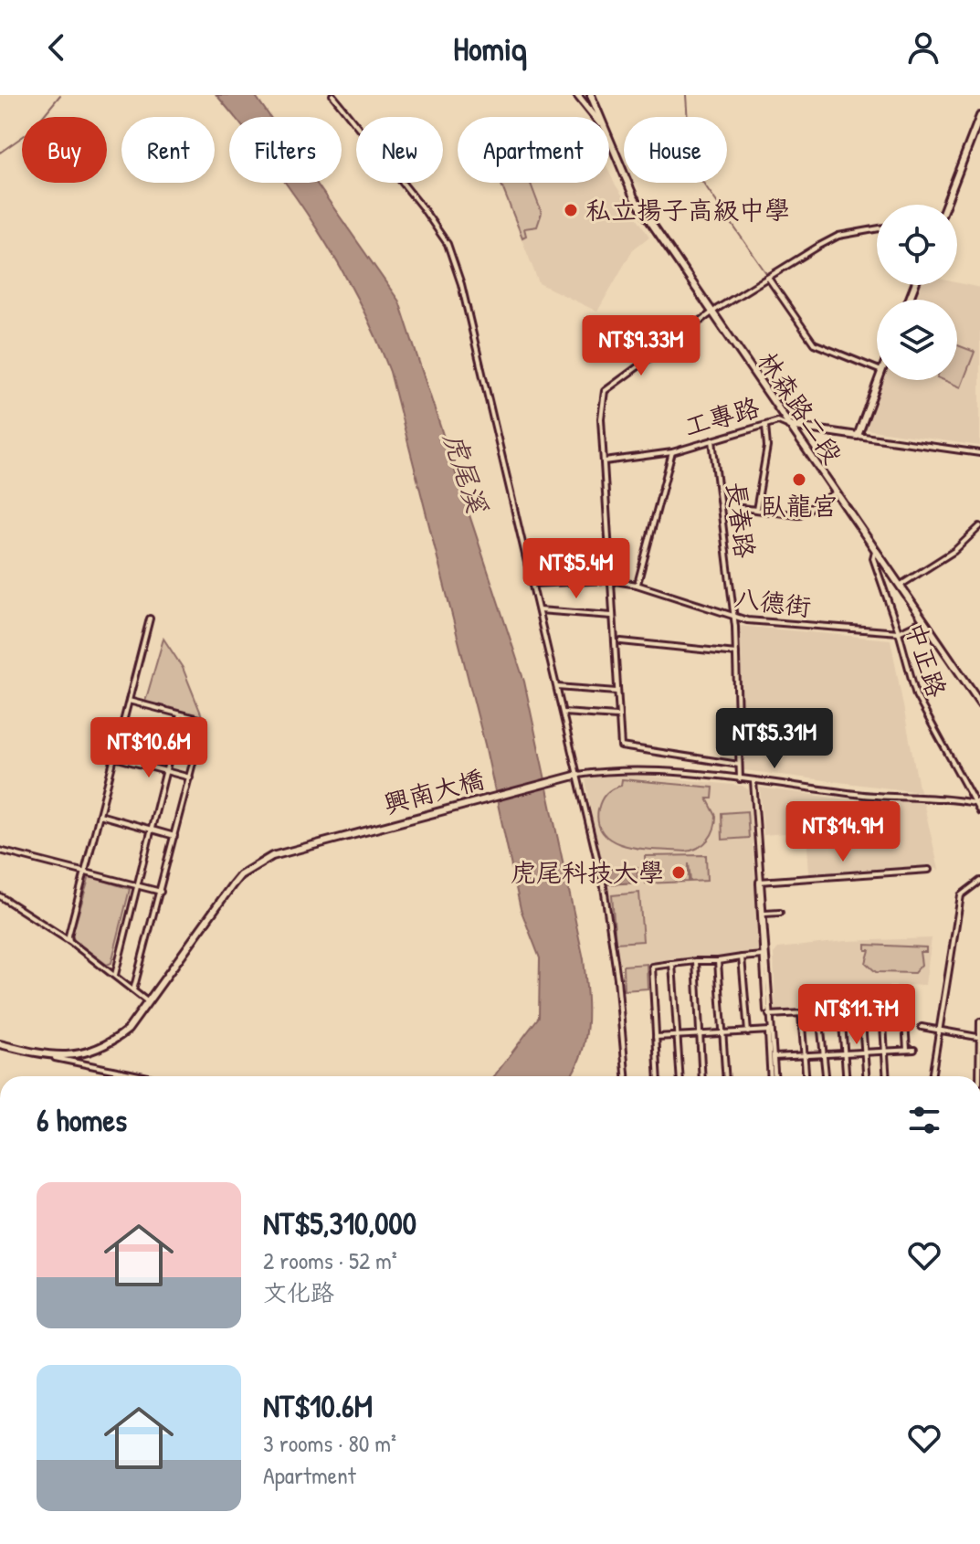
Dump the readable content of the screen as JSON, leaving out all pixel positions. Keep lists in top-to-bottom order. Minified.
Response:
{"streets":{"street":["林森路二段","工專路","長春路","八德街","中正路","興南大橋"]},"crossings":[["林森路二段","工專路"],["林森路二段","中正路"],["工專路","長春路"],["長春路","八德街"],["八德街","中正路"]],"water":["虎尾溪"],"places":["私立揚子高級中學","臥龍宮","虎尾科技大學"],"page":{"header":"Homiq","chip":["Buy","Rent","Filters","New","Apartment","House"],"price":["NT$9.33M","NT$5.4M","NT$5.31M","NT$10.6M","NT$14.9M","NT$11.7M"],"heading":"6 homes","list":[{"name":"NT$5,310,000","note":"2 rooms · 52 m² · 文化路"},{"name":"NT$10.6M","note":"3 rooms · 80 m² · Apartment"}]}}
